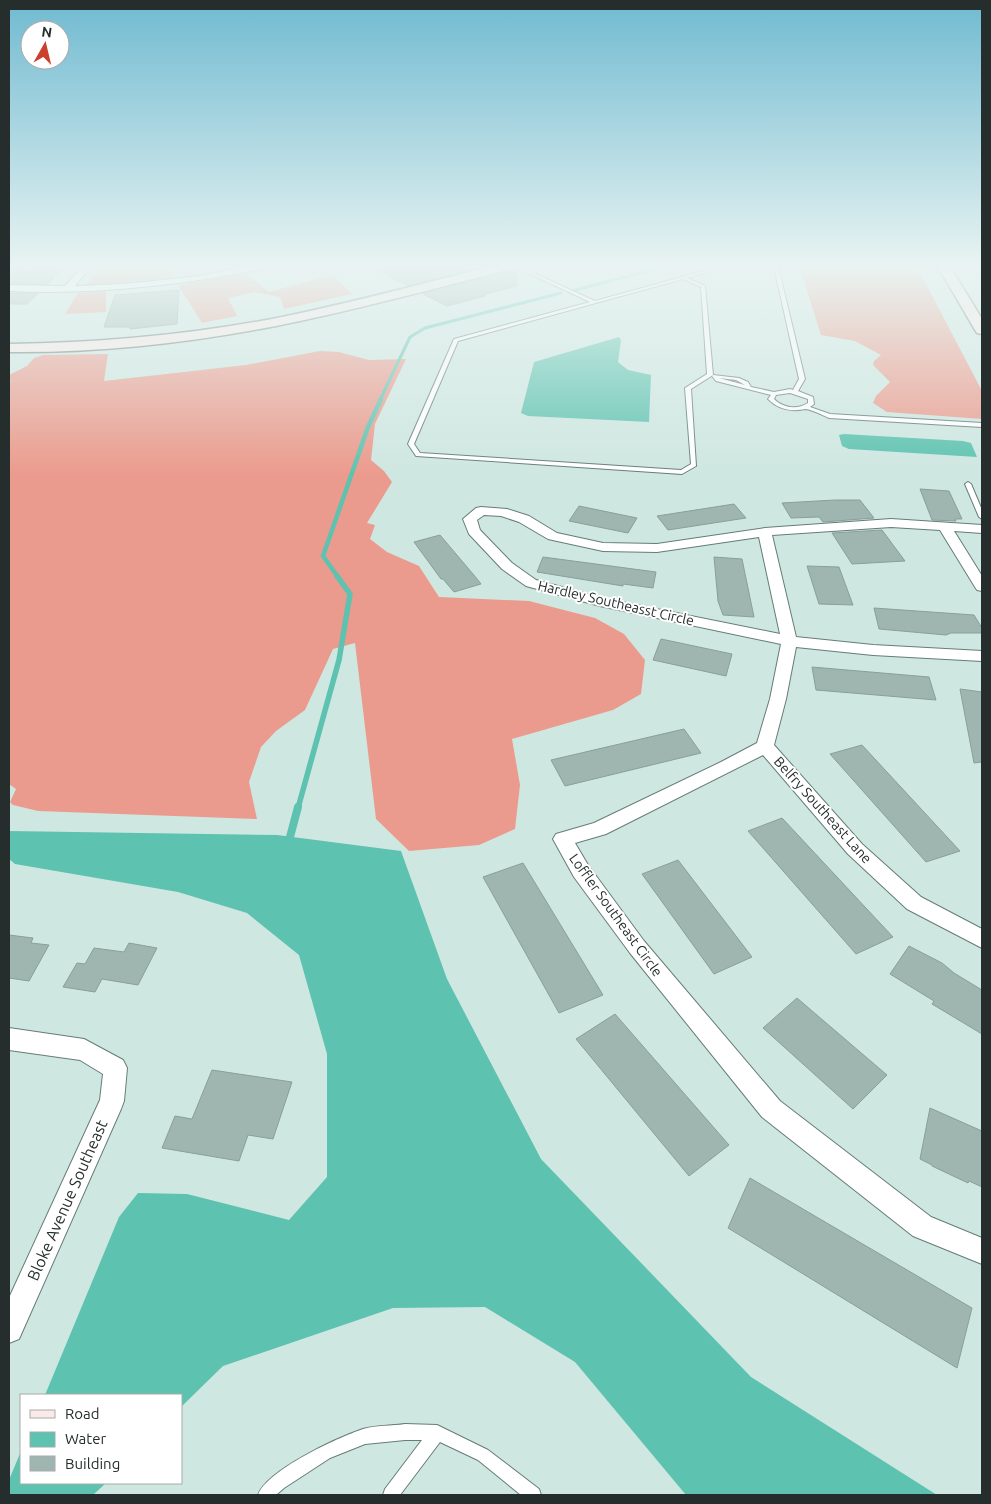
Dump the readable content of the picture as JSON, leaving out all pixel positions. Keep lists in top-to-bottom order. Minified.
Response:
{"streets":{"street":["Hardley Southeasst Circle","Belfry Southeast Lane","Loffler Southeast Circle","Bloke Avenue Southeast"]},"crossings":[["Belfry Southeast Lane","Loffler Southeast Circle"]],"legend":["Road","Water","Building"],"north":"top"}
